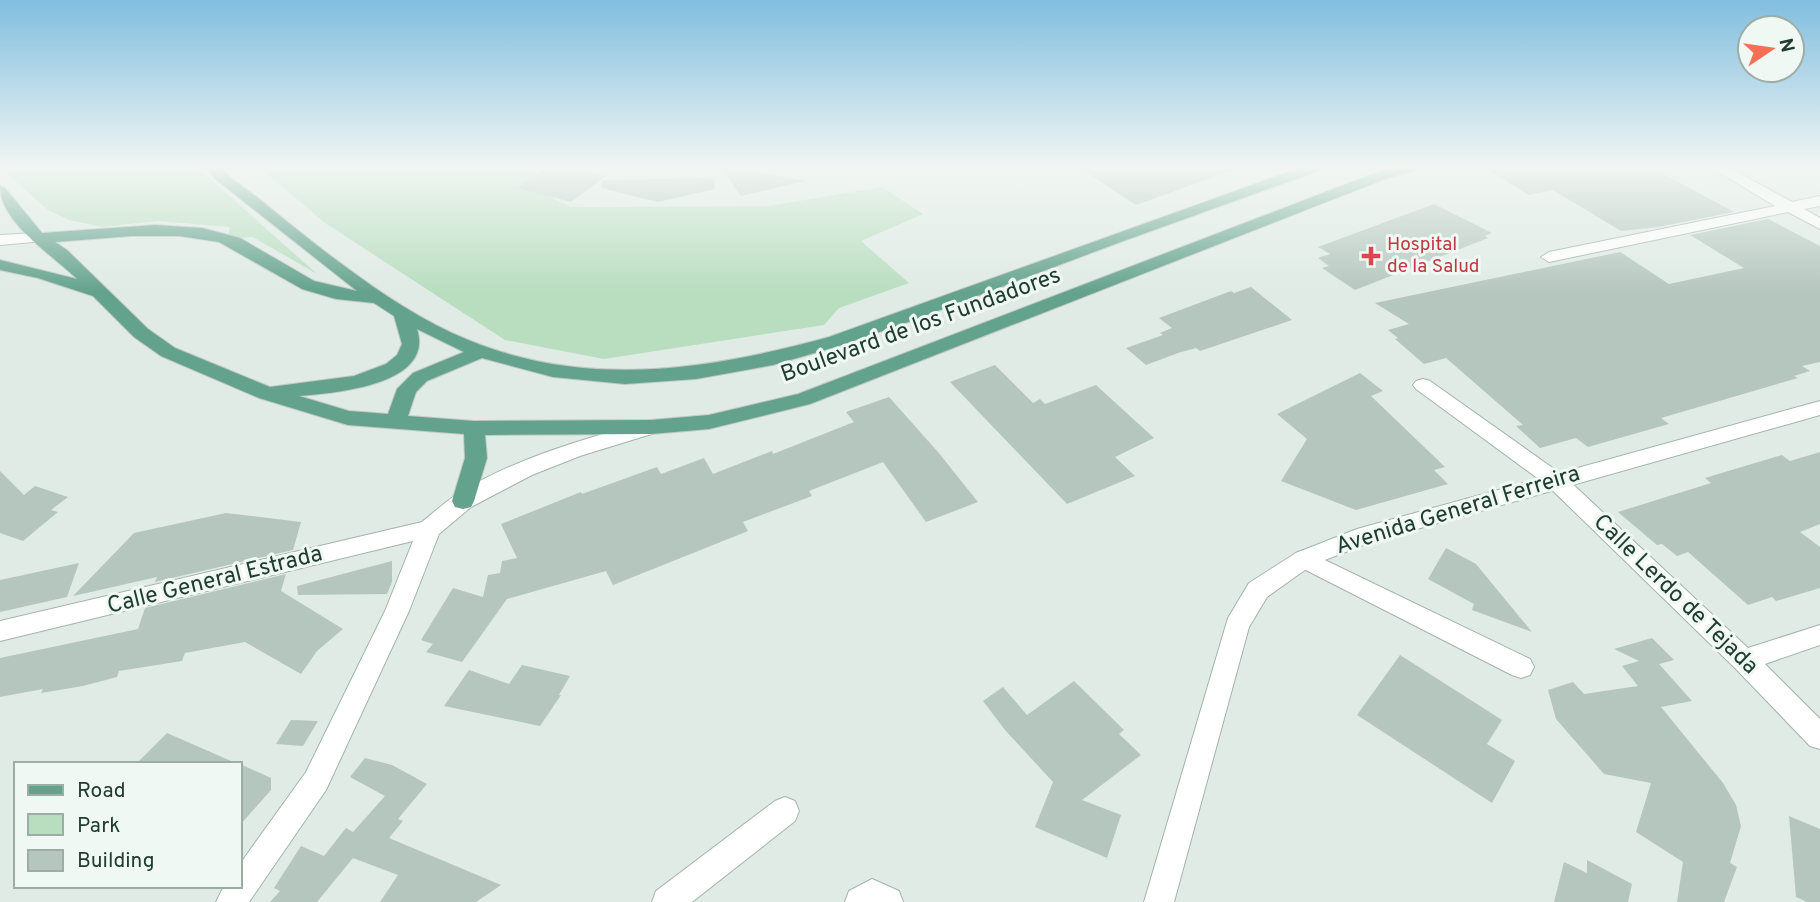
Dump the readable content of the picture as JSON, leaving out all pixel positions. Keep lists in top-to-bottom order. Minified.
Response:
{"streets":{"main road":["Boulevard de los Fundadores"],"street":["Avenida General Ferreira","Calle General Estrada","Calle Lerdo de Tejada"]},"crossings":[["Boulevard de los Fundadores","Calle General Estrada"],["Avenida General Ferreira","Calle Lerdo de Tejada"]],"places":{"health":["Hospital de la Salud"]},"legend":["Road","Park","Building"],"north":"right"}
